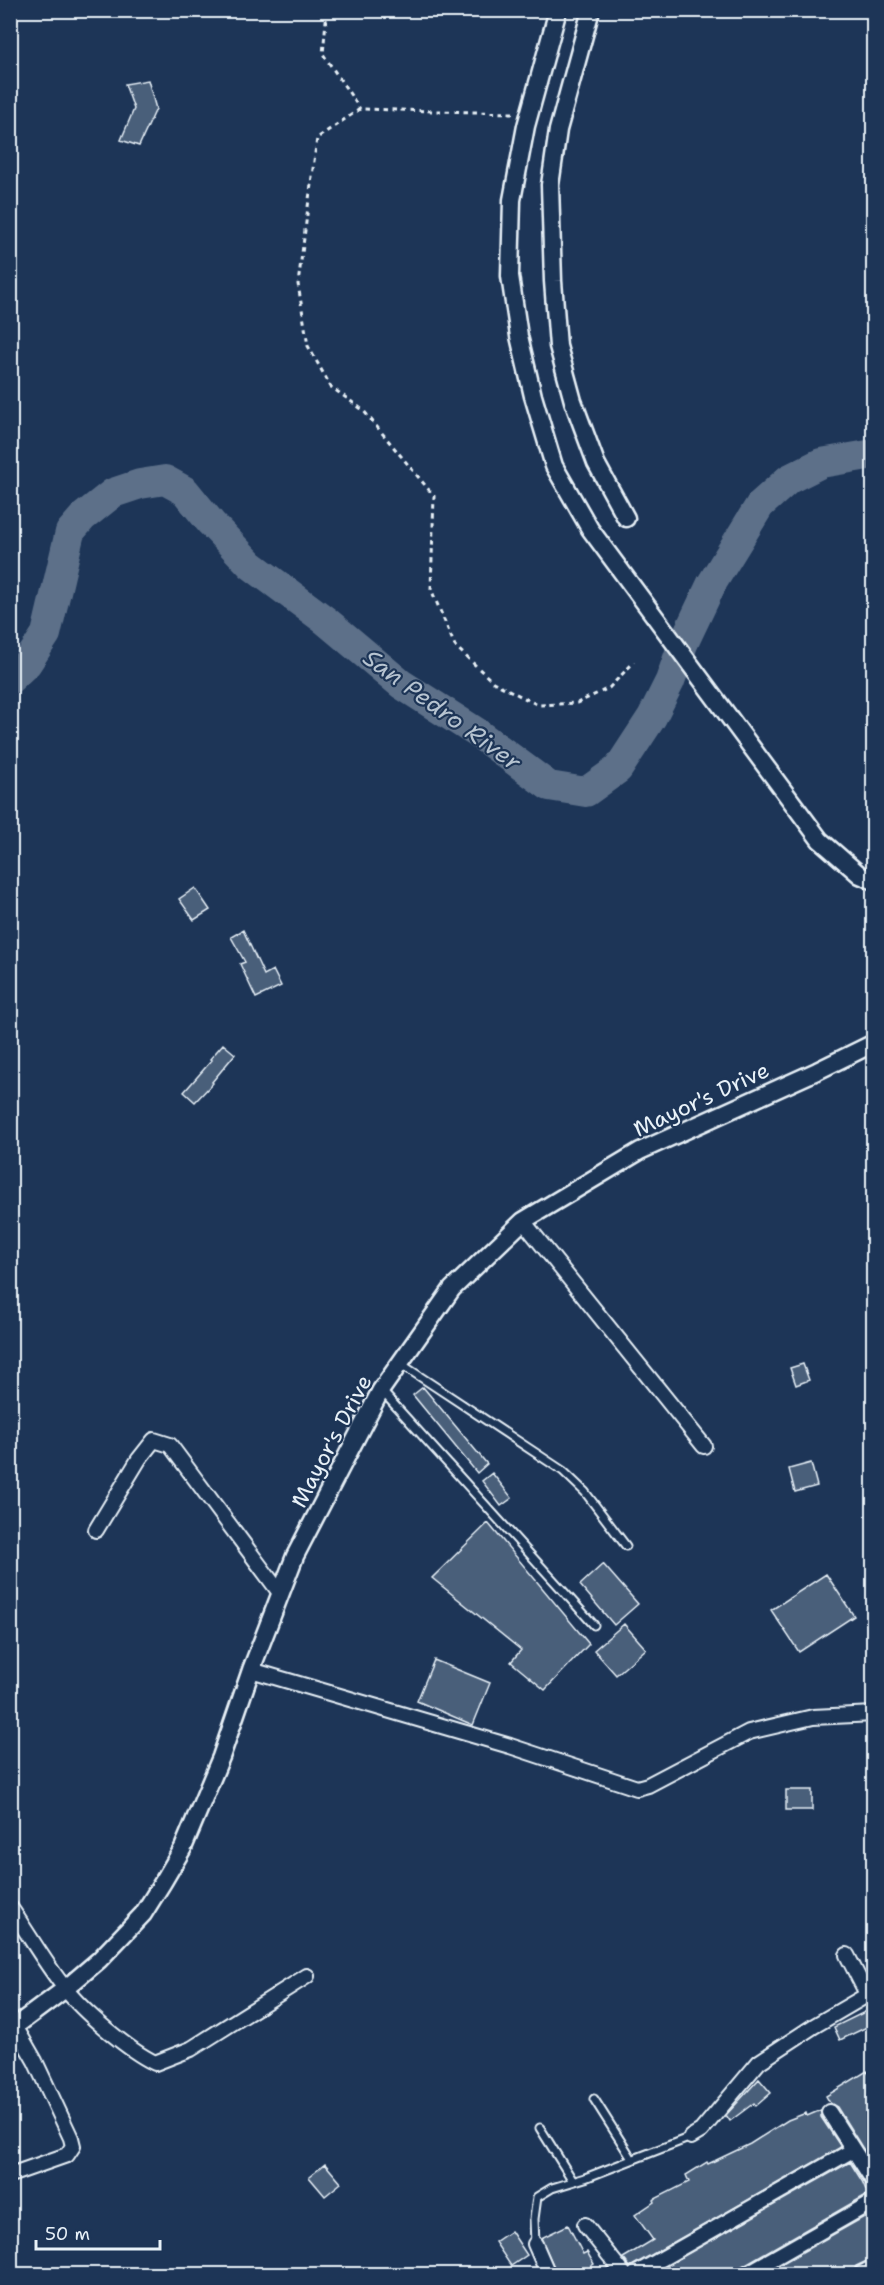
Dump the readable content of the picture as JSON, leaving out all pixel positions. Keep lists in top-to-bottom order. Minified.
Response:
{"streets":{"street":["Mayor's Drive"]},"water":["San Pedro River"],"scale_bar":"50 m"}
